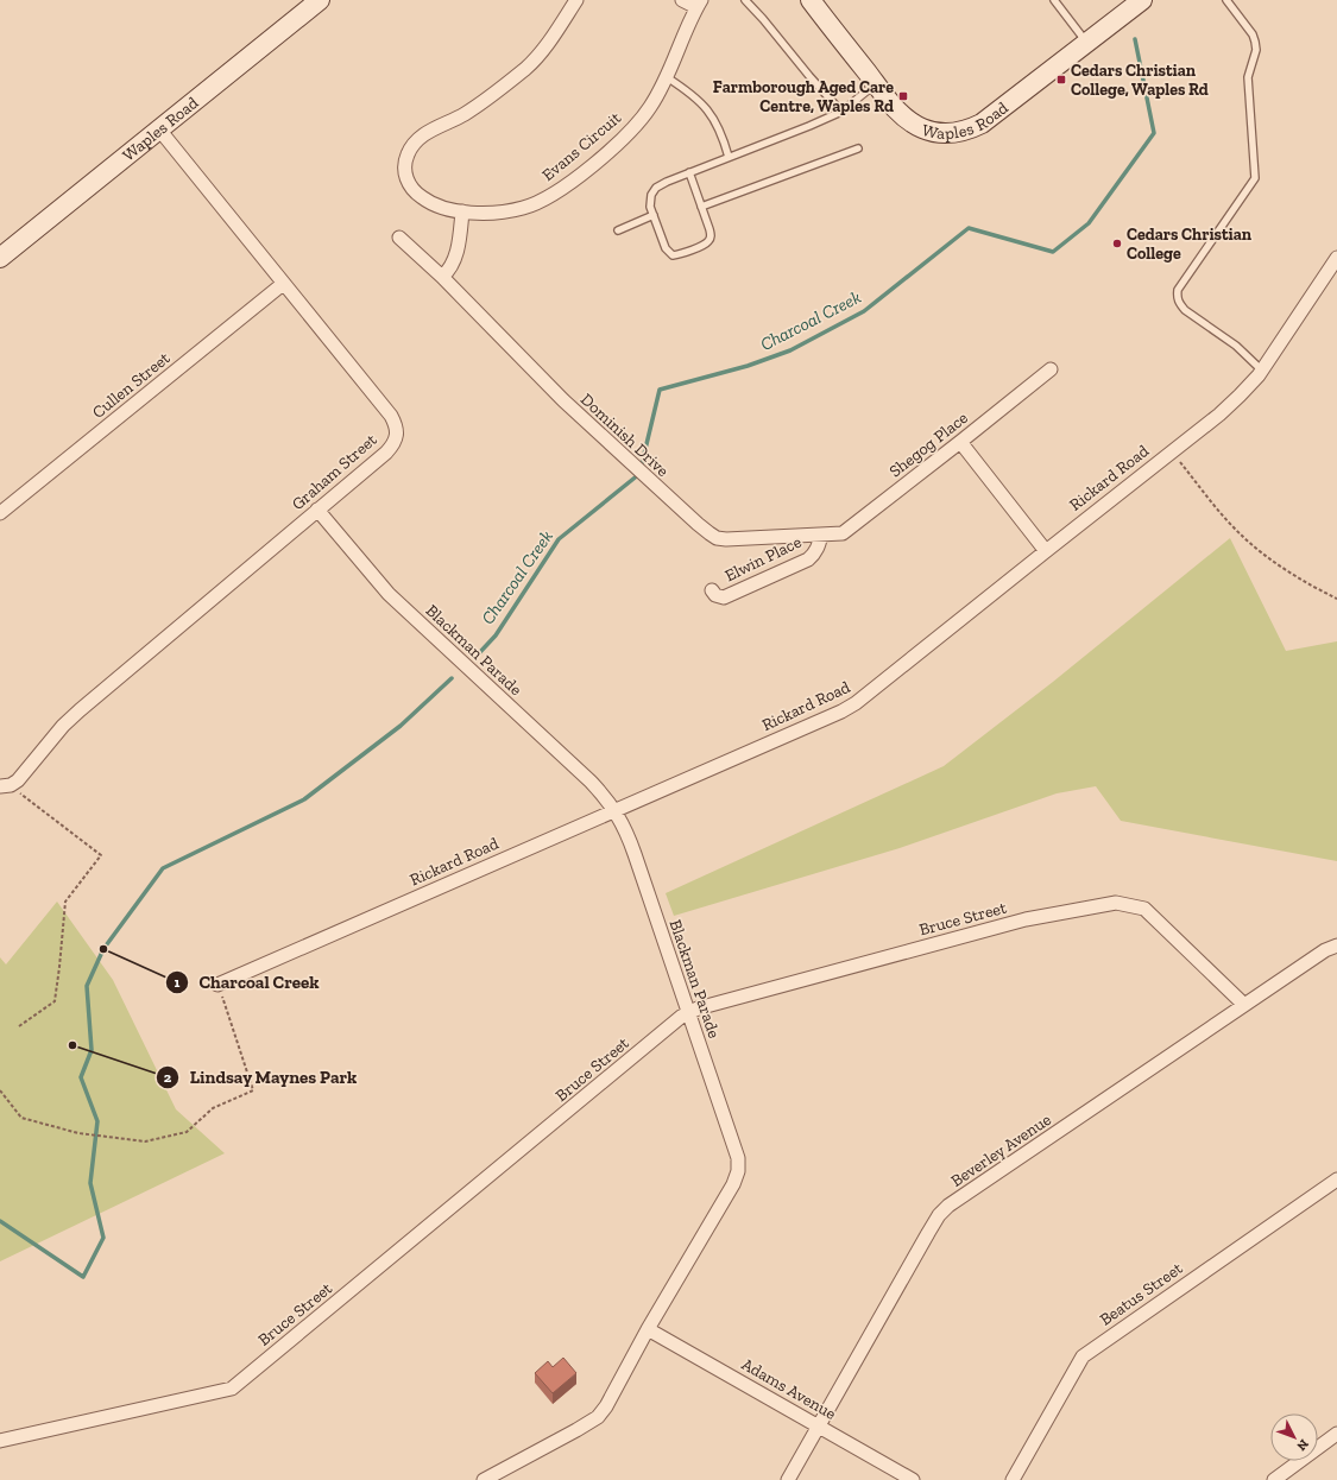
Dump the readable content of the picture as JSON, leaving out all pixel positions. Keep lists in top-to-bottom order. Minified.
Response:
{"streets":{"street":["Waples Road","Evans Circuit","Cullen Street","Dominish Drive","Shegog Place","Graham Street","Rickard Road","Elwin Place","Blackman Parade","Bruce Street","Beverley Avenue","Beatus Street","Adams Avenue"]},"crossings":[["Waples Road","Graham Street"],["Cullen Street","Graham Street"],["Dominish Drive","Shegog Place"],["Dominish Drive","Elwin Place"],["Shegog Place","Elwin Place"],["Graham Street","Blackman Parade"],["Rickard Road","Blackman Parade"],["Blackman Parade","Bruce Street"],["Blackman Parade","Adams Avenue"],["Bruce Street","Beverley Avenue"],["Beverley Avenue","Adams Avenue"]],"water":["Charcoal Creek"],"places":{"transit":["Cedars Christian College, Waples Rd","Farmborough Aged Care Centre, Waples Rd"],"other":["Cedars Christian College","Charcoal Creek","Lindsay Maynes Park"]},"north":"bottom right"}
